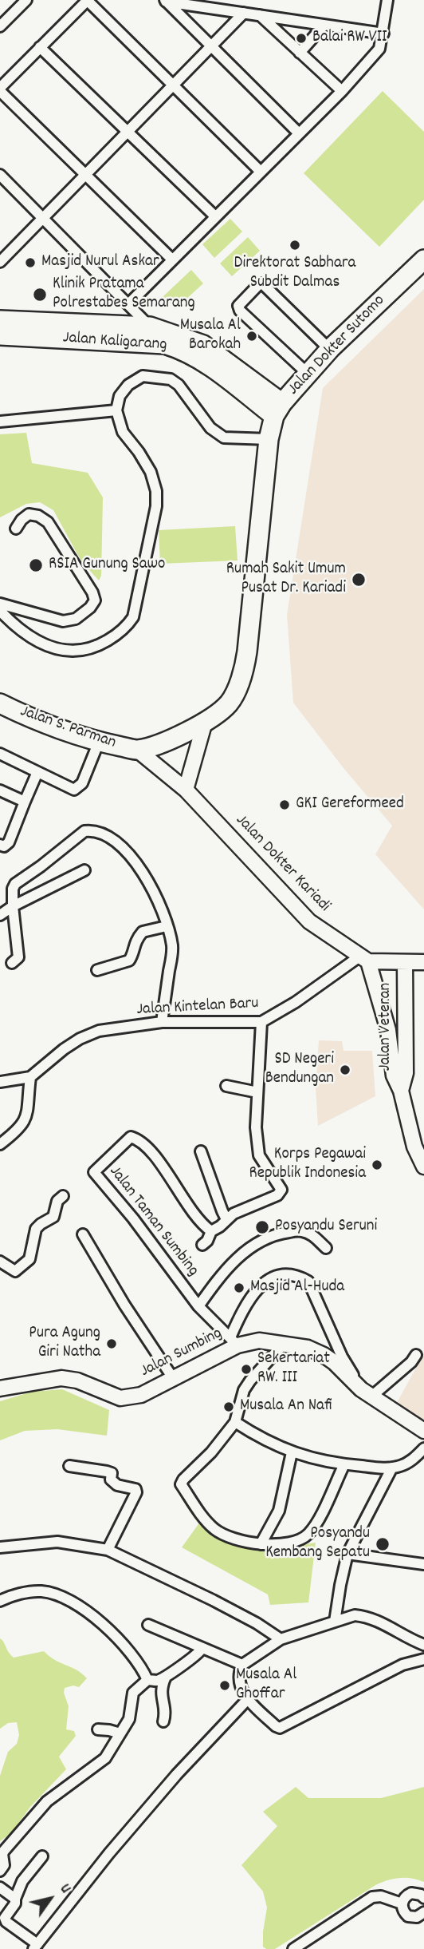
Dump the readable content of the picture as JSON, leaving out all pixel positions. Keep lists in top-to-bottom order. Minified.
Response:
{"streets":{"highway":["Jalan Kaligarang","Jalan Dokter Sutomo","Jalan S. Parman"],"main road":["Jalan Dokter Kariadi","Jalan Veteran","Jalan Sumbing"],"street":["Jalan Kintelan Baru","Jalan Taman Sumbing"]},"crossings":[["Jalan Kaligarang","Jalan Dokter Sutomo"],["Jalan Dokter Sutomo","Jalan S. Parman"],["Jalan Dokter Sutomo","Jalan Dokter Kariadi"],["Jalan S. Parman","Jalan Dokter Kariadi"],["Jalan Dokter Kariadi","Jalan Kintelan Baru"],["Jalan Dokter Kariadi","Jalan Veteran"],["Jalan Kintelan Baru","Jalan Veteran"],["Jalan Taman Sumbing","Jalan Sumbing"]],"places":["Balai RW VII","Direktorat Sabhara Subdit Dalmas","Masjid Nurul Askar","Klinik Pratama Polrestabes Semarang","Musala Al Barokah","RSIA Gunung Sawo","Rumah Sakit Umum Pusat Dr. Kariadi","GKI Gereformeed","SD Negeri Bendungan","Korps Pegawai Republik Indonesia","Posyandu Seruni","Masjid Al-Huda","Pura Agung Giri Natha","Sekertariat RW. III","Musala An Nafi","Posyandu Kembang Sepatu","Musala Al Ghoffar"],"north":"top right"}
